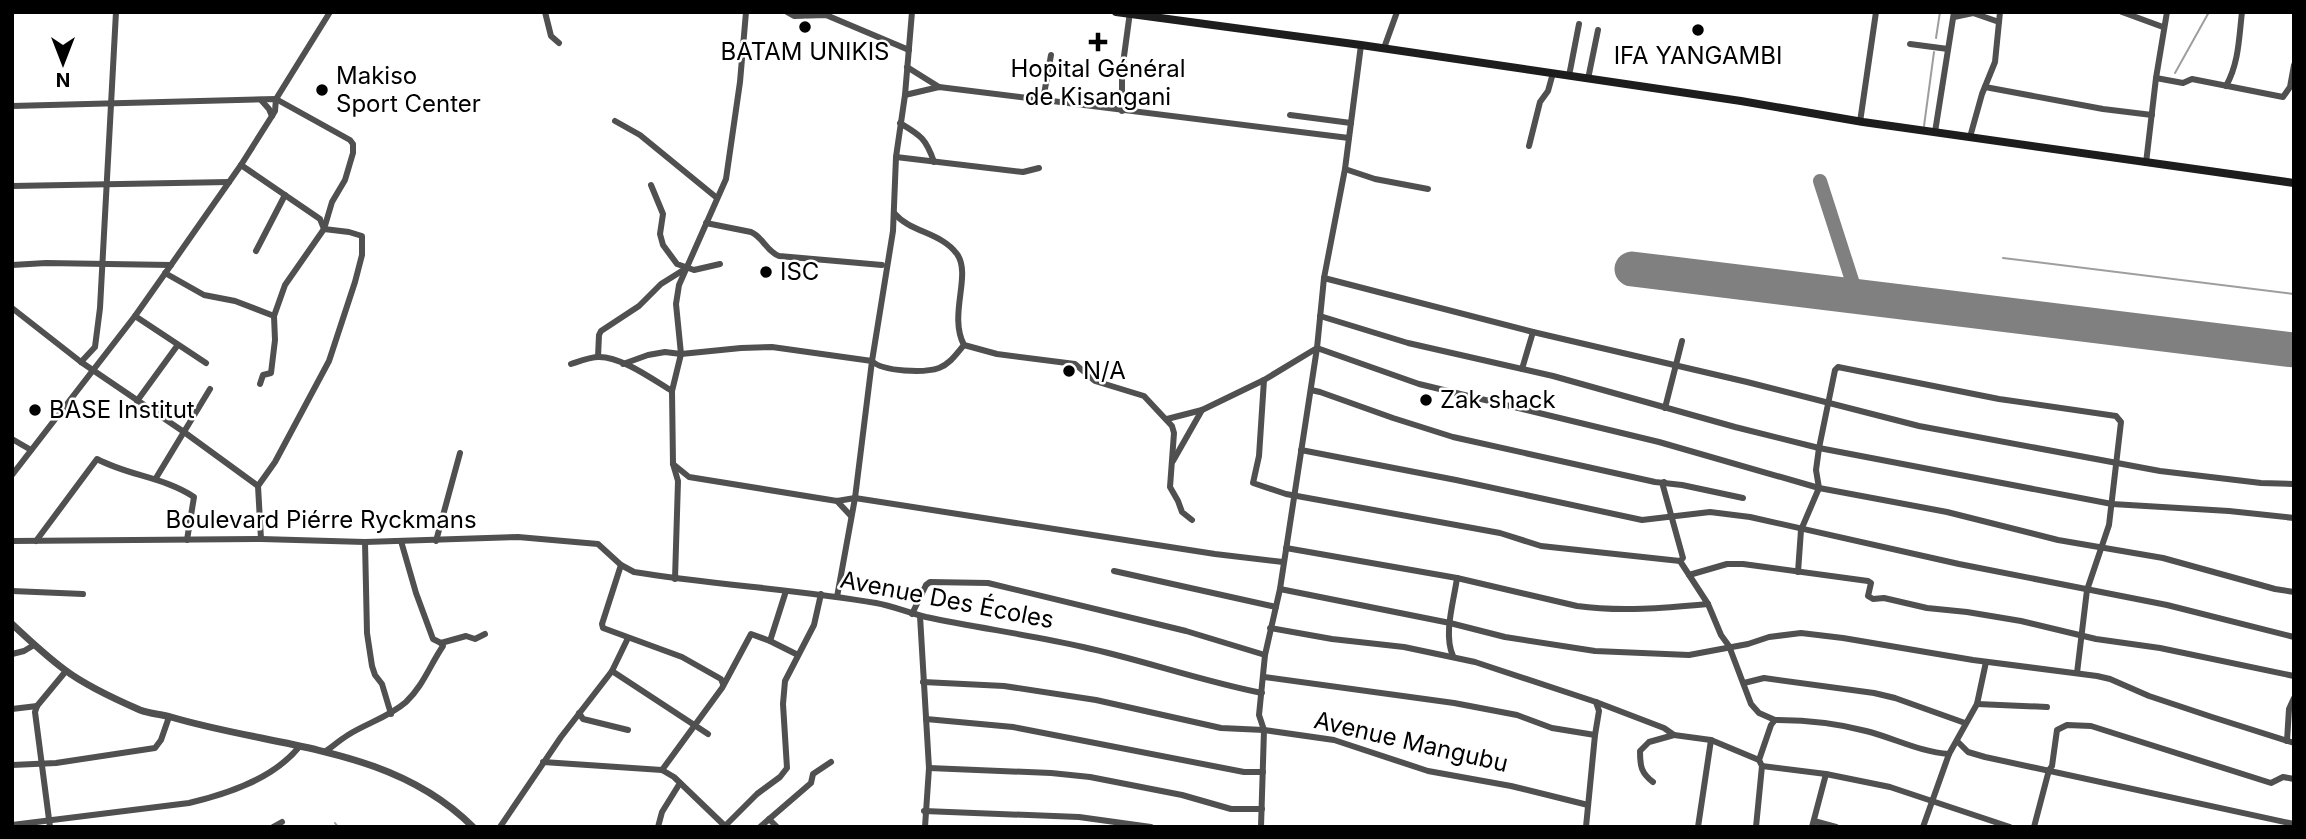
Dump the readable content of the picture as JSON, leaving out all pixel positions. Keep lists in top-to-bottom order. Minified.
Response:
{"streets":{"street":["Boulevard Piérre Ryckmans","Avenue Des Écoles","Avenue Mangubu"]},"crossings":[["Boulevard Piérre Ryckmans","Avenue Des Écoles"]],"places":{"other":["BATAM UNIKIS","IFA YANGAMBI","Makiso Sport Center","ISC","N/A","Zak shack","BASE Institut"],"health":["Hopital Général de Kisangani"]},"north":"bottom"}
